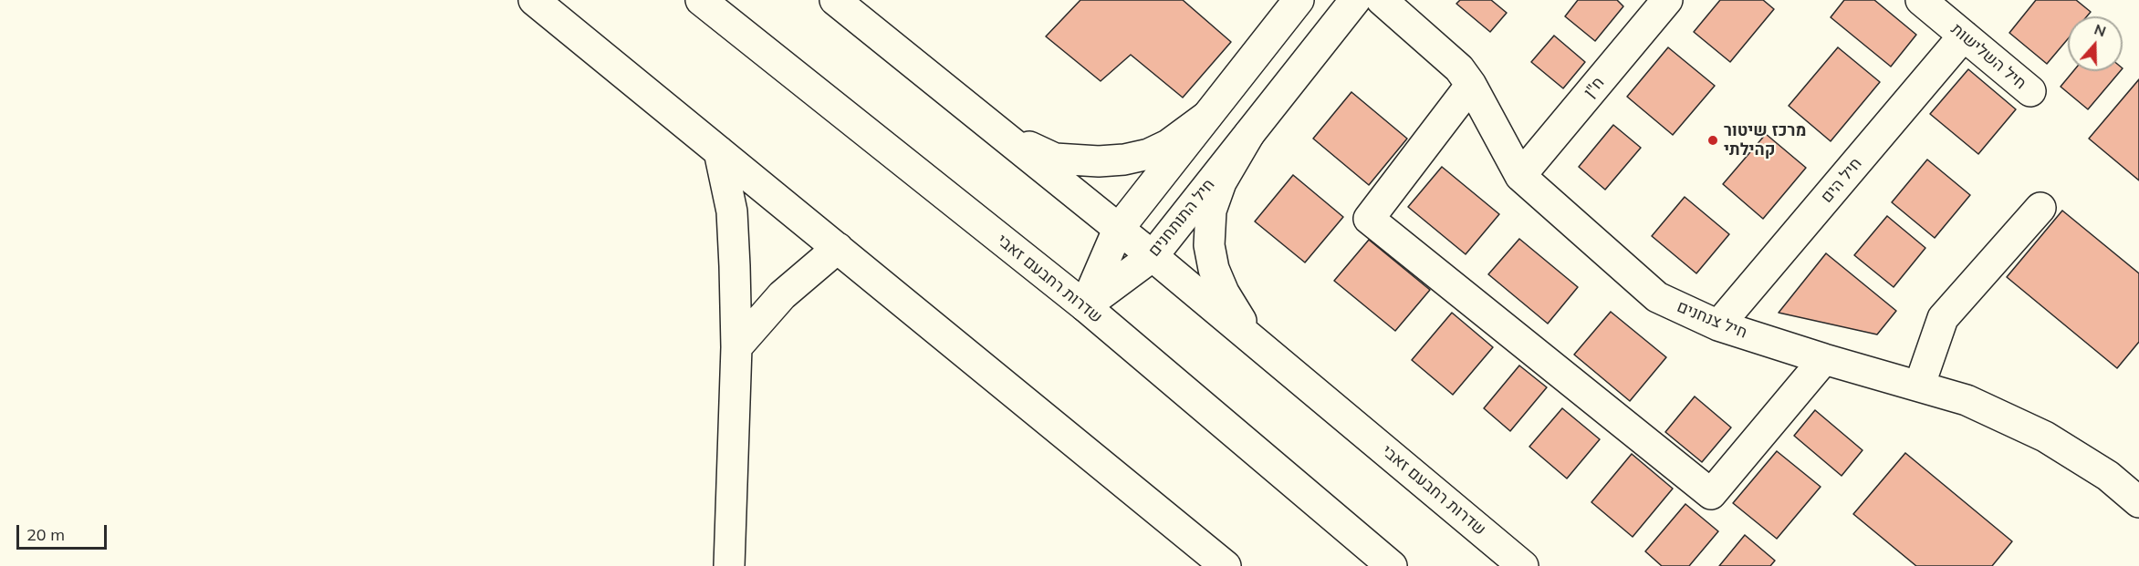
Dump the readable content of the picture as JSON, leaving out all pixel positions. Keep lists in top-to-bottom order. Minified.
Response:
{"streets":{"street":["חיל השלישות","ח\"ן","חיל הים","חיל התותחנים","שדרות רחבעם זאבי","חיל צנחנים"]},"crossings":[["חיל השלישות","חיל הים"],["ח\"ן","חיל צנחנים"],["חיל הים","חיל צנחנים"],["חיל התותחנים","שדרות רחבעם זאבי"]],"places":["מרכז שיטור קהילתי"],"scale_bar":"20 m","north":"top"}
